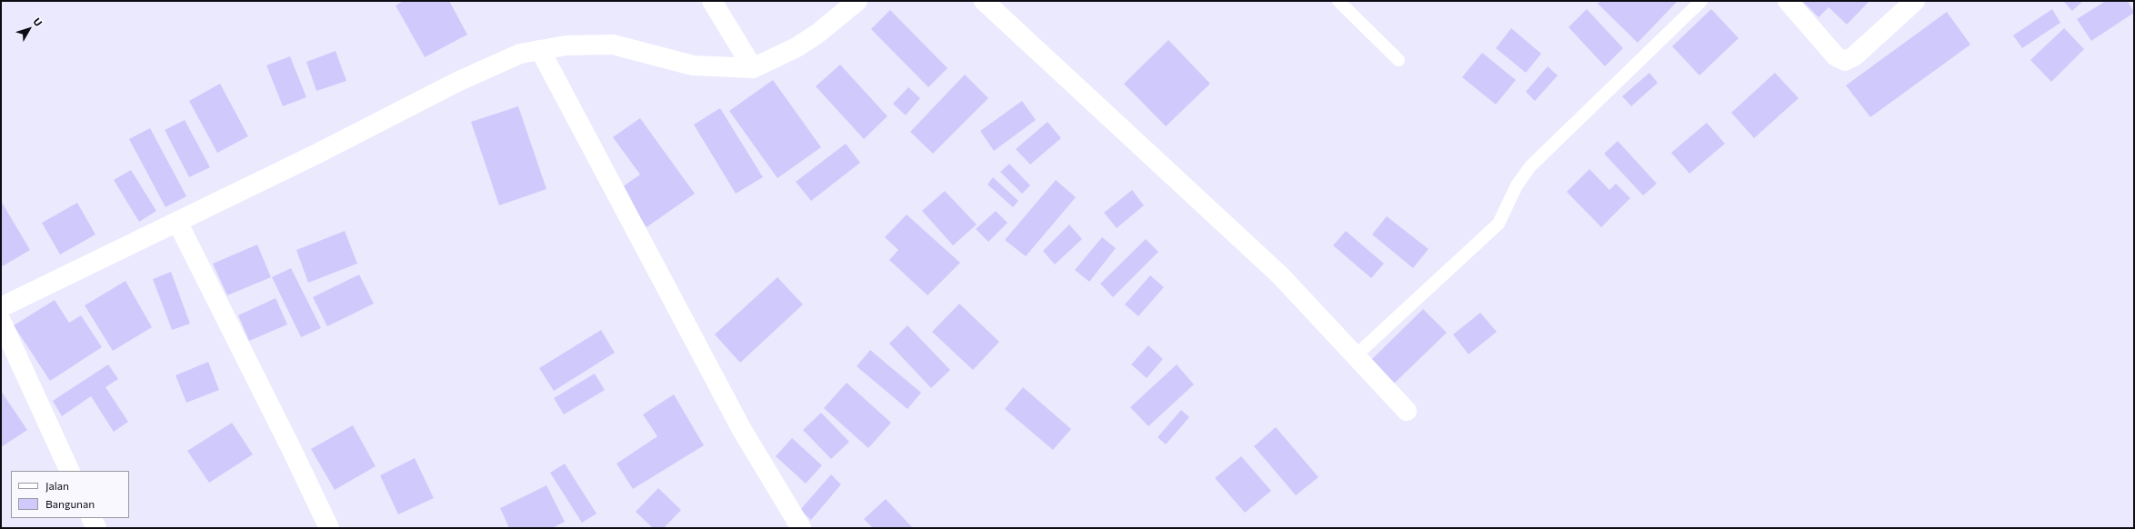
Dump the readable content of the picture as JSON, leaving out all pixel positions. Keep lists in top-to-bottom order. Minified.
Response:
{"legend":["Jalan","Bangunan"],"north":"top right"}
